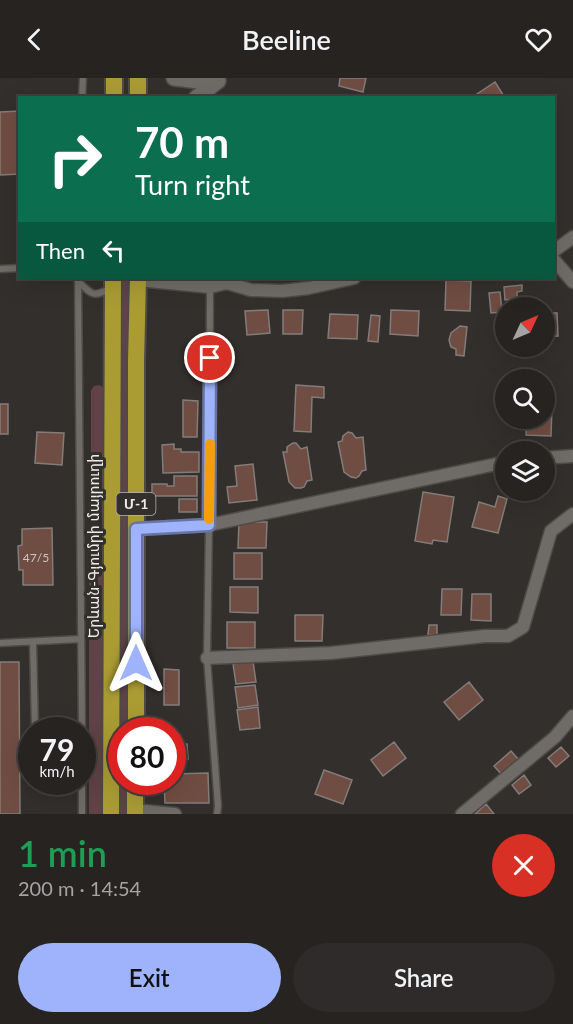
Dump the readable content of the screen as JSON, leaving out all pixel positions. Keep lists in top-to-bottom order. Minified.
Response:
{"streets":{"highway":["Մ-1","Երևան-Գյումրի մայրուղի"]},"house_numbers":["47/5"],"north":"top right","page":{"header":"Beeline","turn":["70 m","Turn right"],"then":"Then","speed":"79 km/h","limit":"80","heading":["1 min","200 m · 14:54"],"buttons":["Exit","Share"]}}
